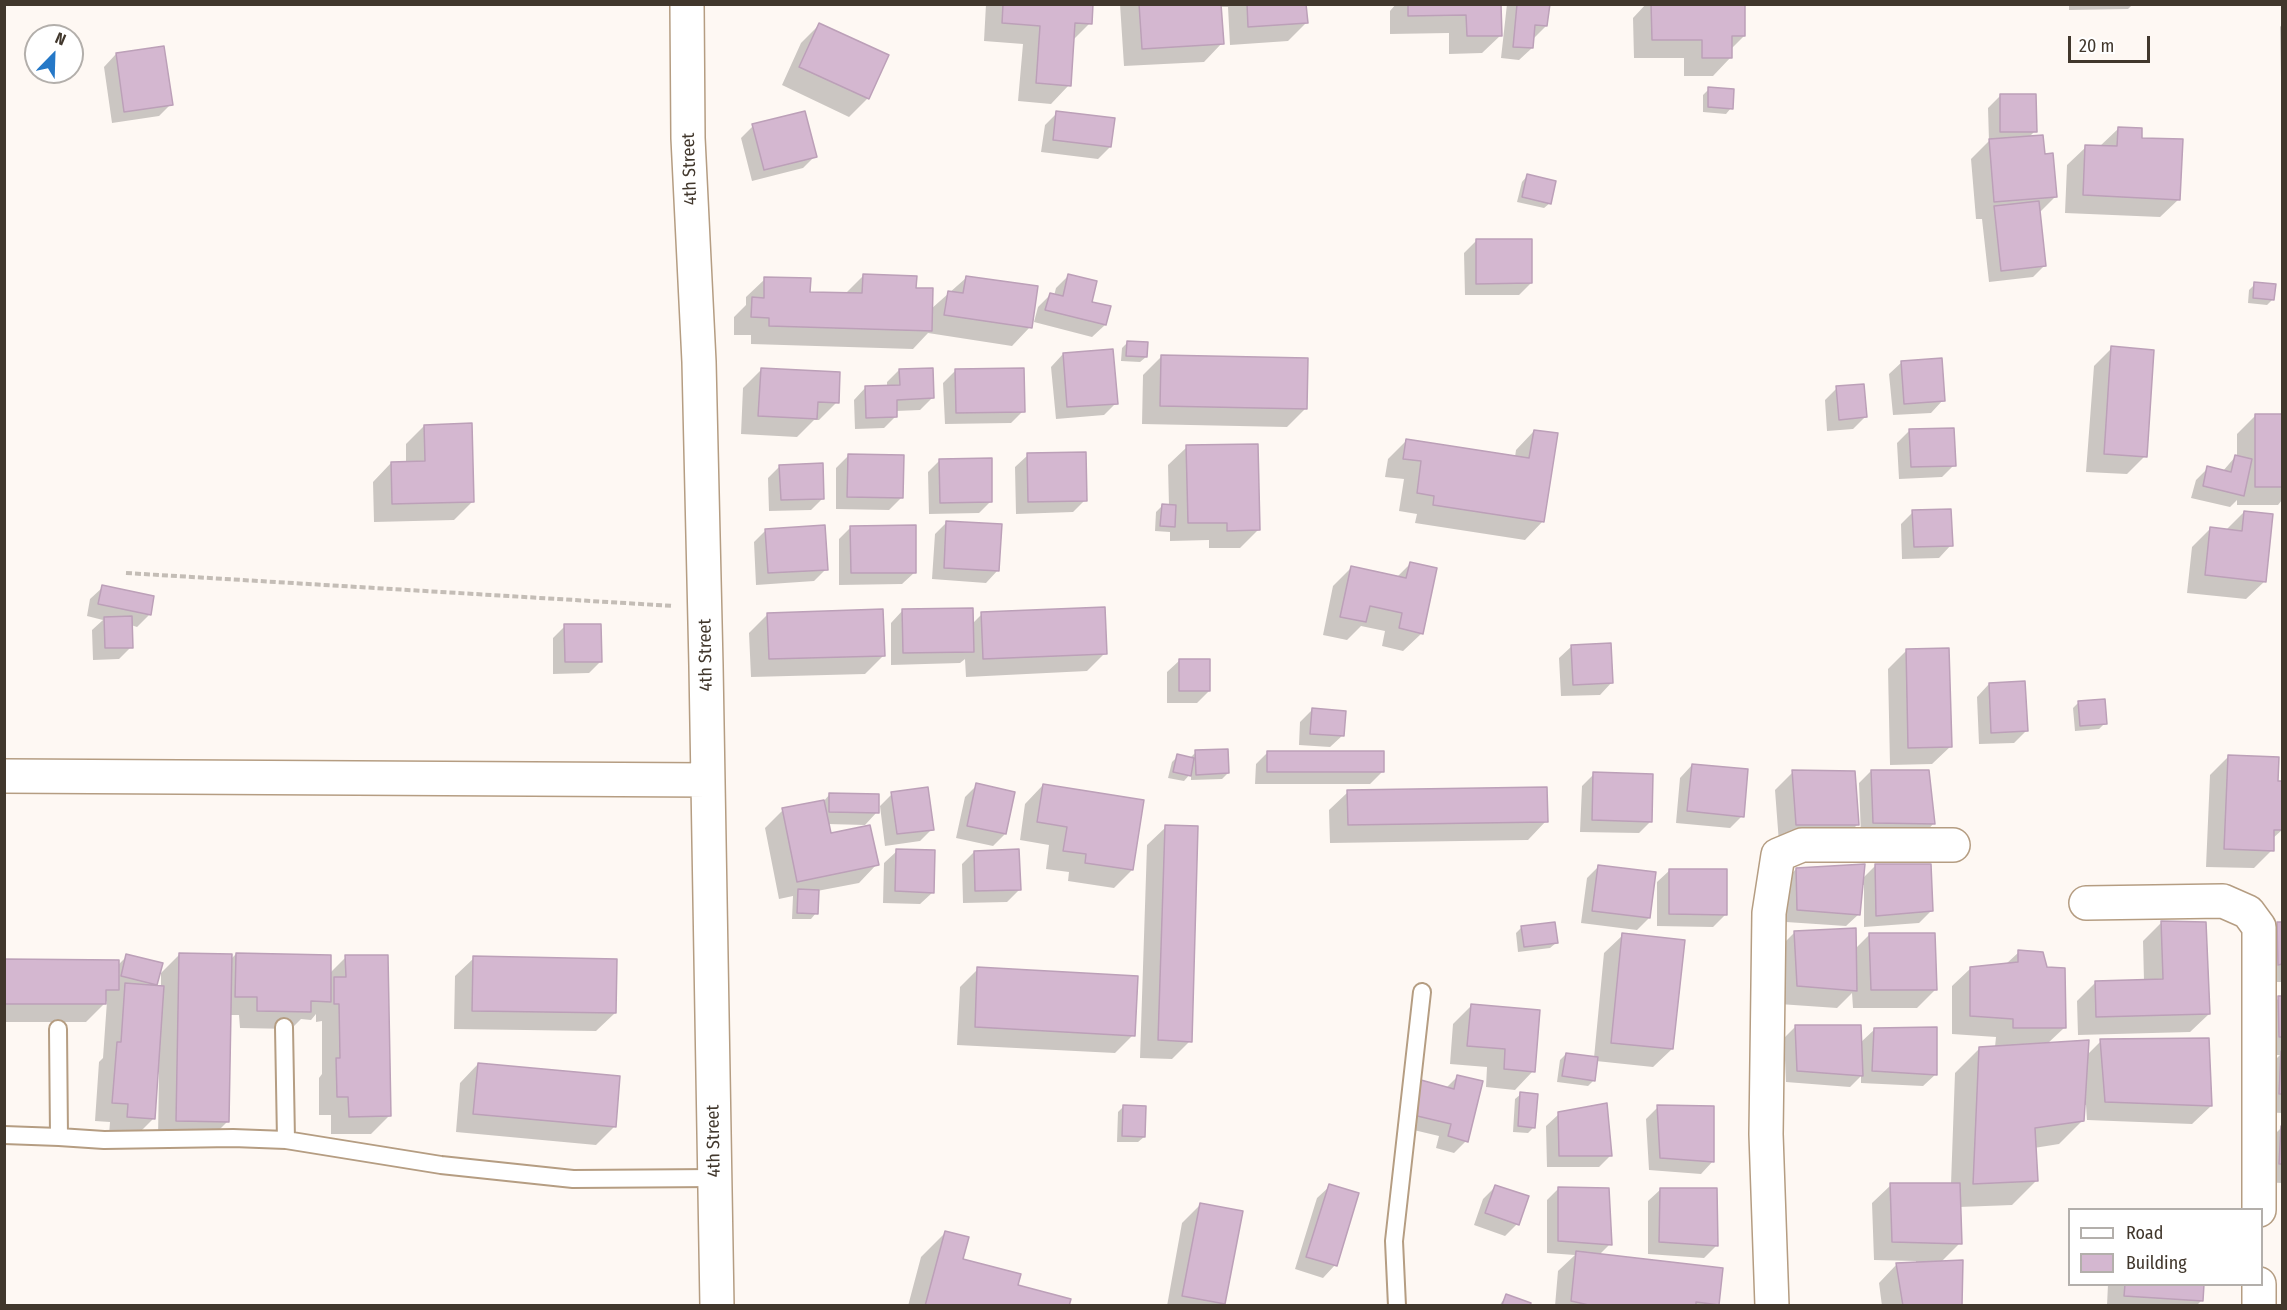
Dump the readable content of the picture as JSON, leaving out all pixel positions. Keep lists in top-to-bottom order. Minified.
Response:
{"streets":{"street":["4th Street"]},"legend":["Road","Building"],"scale_bar":"20 m","north":"top right"}
